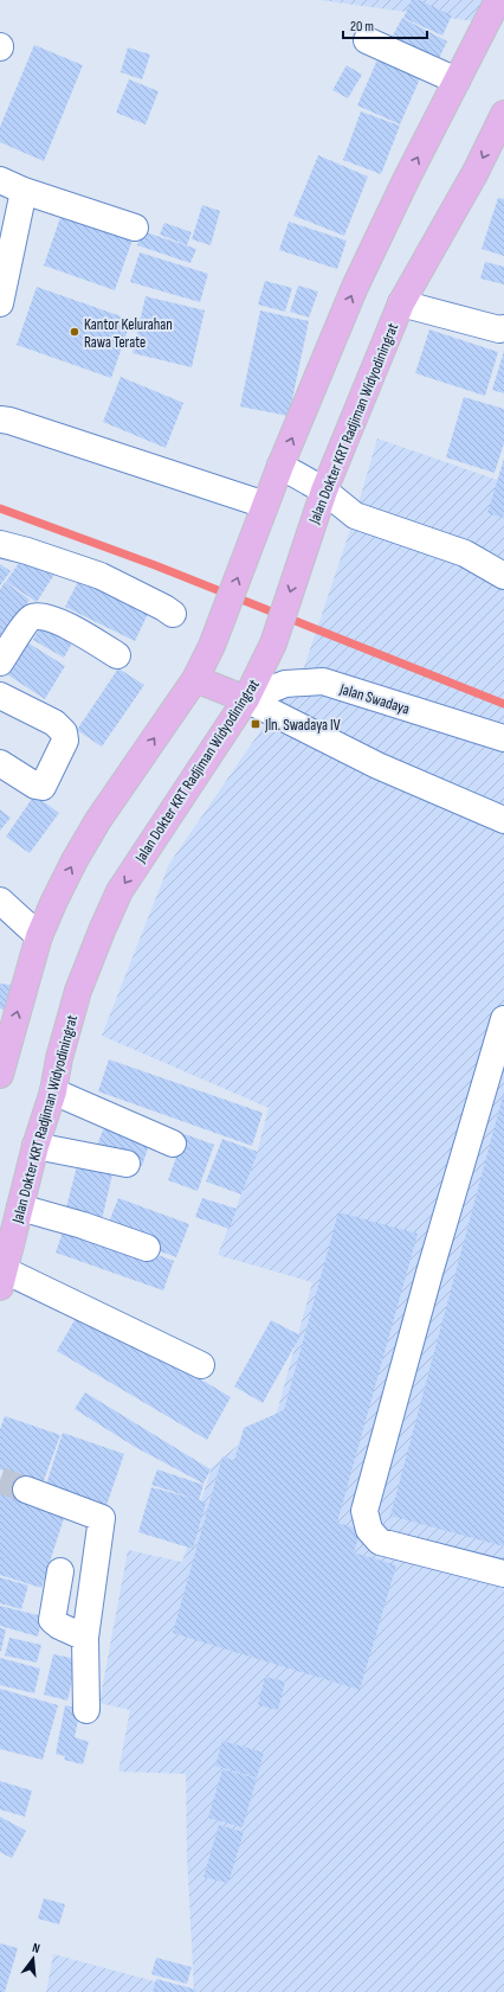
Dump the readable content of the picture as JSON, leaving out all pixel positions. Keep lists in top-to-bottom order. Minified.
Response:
{"streets":{"main road":["Jalan Dokter KRT Radjiman Widyodiningrat"],"street":["Jalan Swadaya"]},"crossings":[["Jalan Dokter KRT Radjiman Widyodiningrat","Jalan Swadaya"]],"places":{"other":["Kantor Kelurahan Rawa Terate"],"transit":["Jln. Swadaya IV"]},"scale_bar":"20 m","north":"top"}
